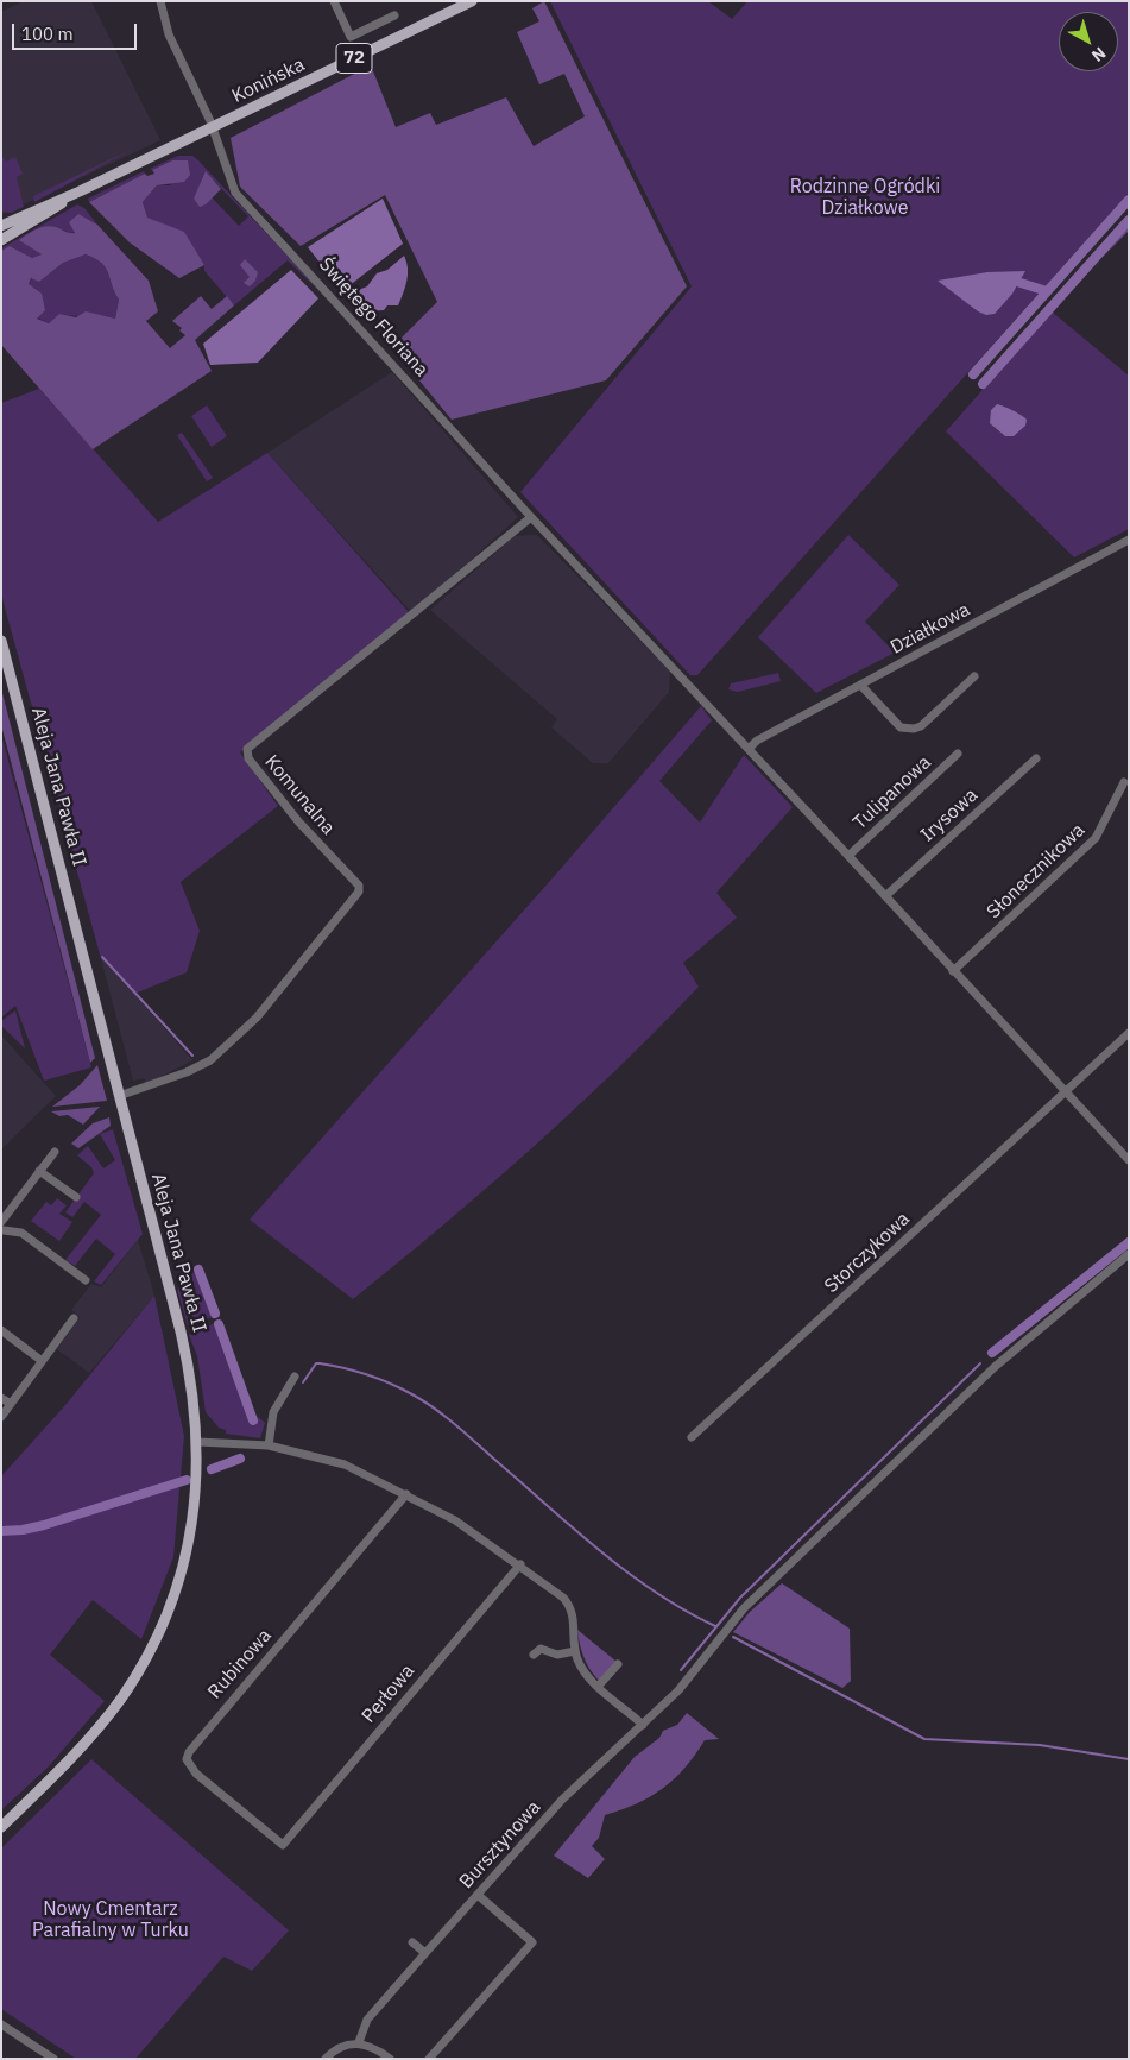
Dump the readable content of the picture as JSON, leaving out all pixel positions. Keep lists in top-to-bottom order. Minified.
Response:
{"streets":{"main road":["72","Konińska","Aleja Jana Pawła II"],"street":["Świętego Floriana","Działkowa","Tulipanowa","Komunalna","Irysowa","Słonecznikowa","Storczykowa","Rubinowa","Perłowa","Bursztynowa"]},"crossings":[["Konińska","Świętego Floriana"],["Świętego Floriana","Komunalna"],["Aleja Jana Pawła II","Komunalna"],["Rubinowa","Perłowa"]],"parks":["Rodzinne Ogródki Działkowe","Nowy Cmentarz Parafialny w Turku"],"scale_bar":"100 m","north":"bottom right"}
